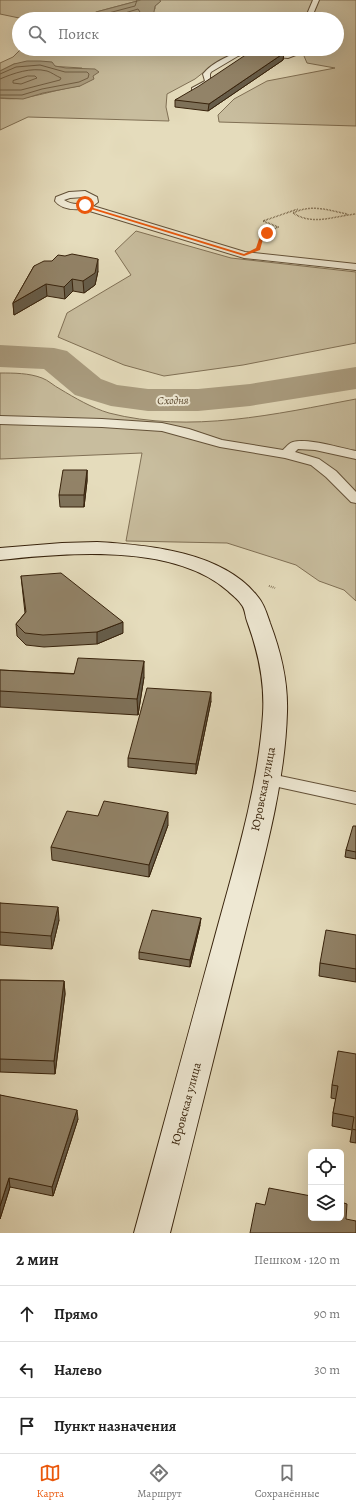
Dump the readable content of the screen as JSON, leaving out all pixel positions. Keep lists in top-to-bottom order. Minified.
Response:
{"streets":{"street":["Юровская улица"]},"water":["Сходня"],"page":{"search":"Поиск","heading":["2 мин","Пешком · 120 m"],"list":[["Прямо","90 m"],["Налево","30 m"],"Пункт назначения"],"nav":["Карта","Маршрут","Сохранённые"]}}
